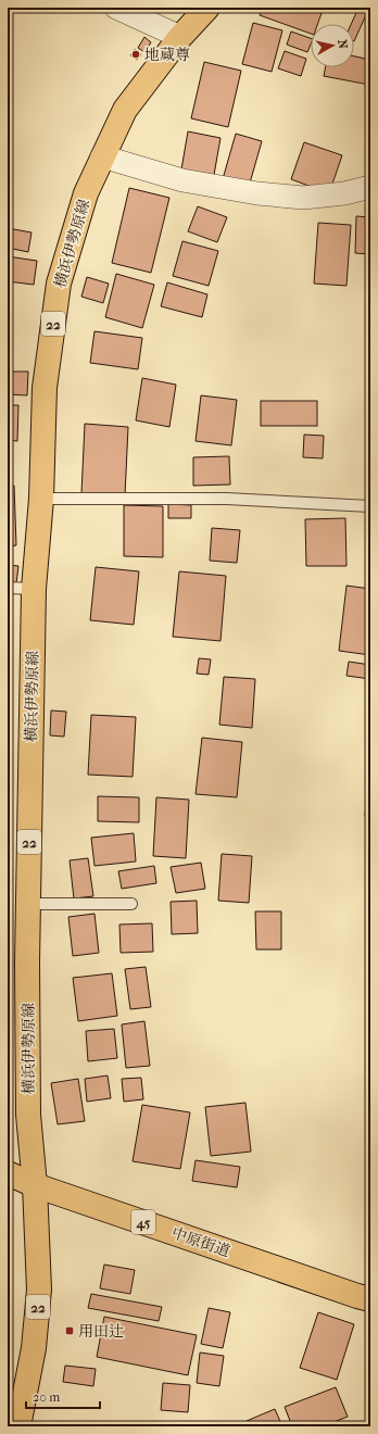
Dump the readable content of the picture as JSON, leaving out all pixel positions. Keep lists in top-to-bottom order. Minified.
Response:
{"streets":{"main road":["横浜伊勢原線","22","45","中原街道"]},"crossings":[["横浜伊勢原線","中原街道"]],"places":{"other":["地蔵尊"],"transit":["用田辻"]},"scale_bar":"20 m","north":"right"}
